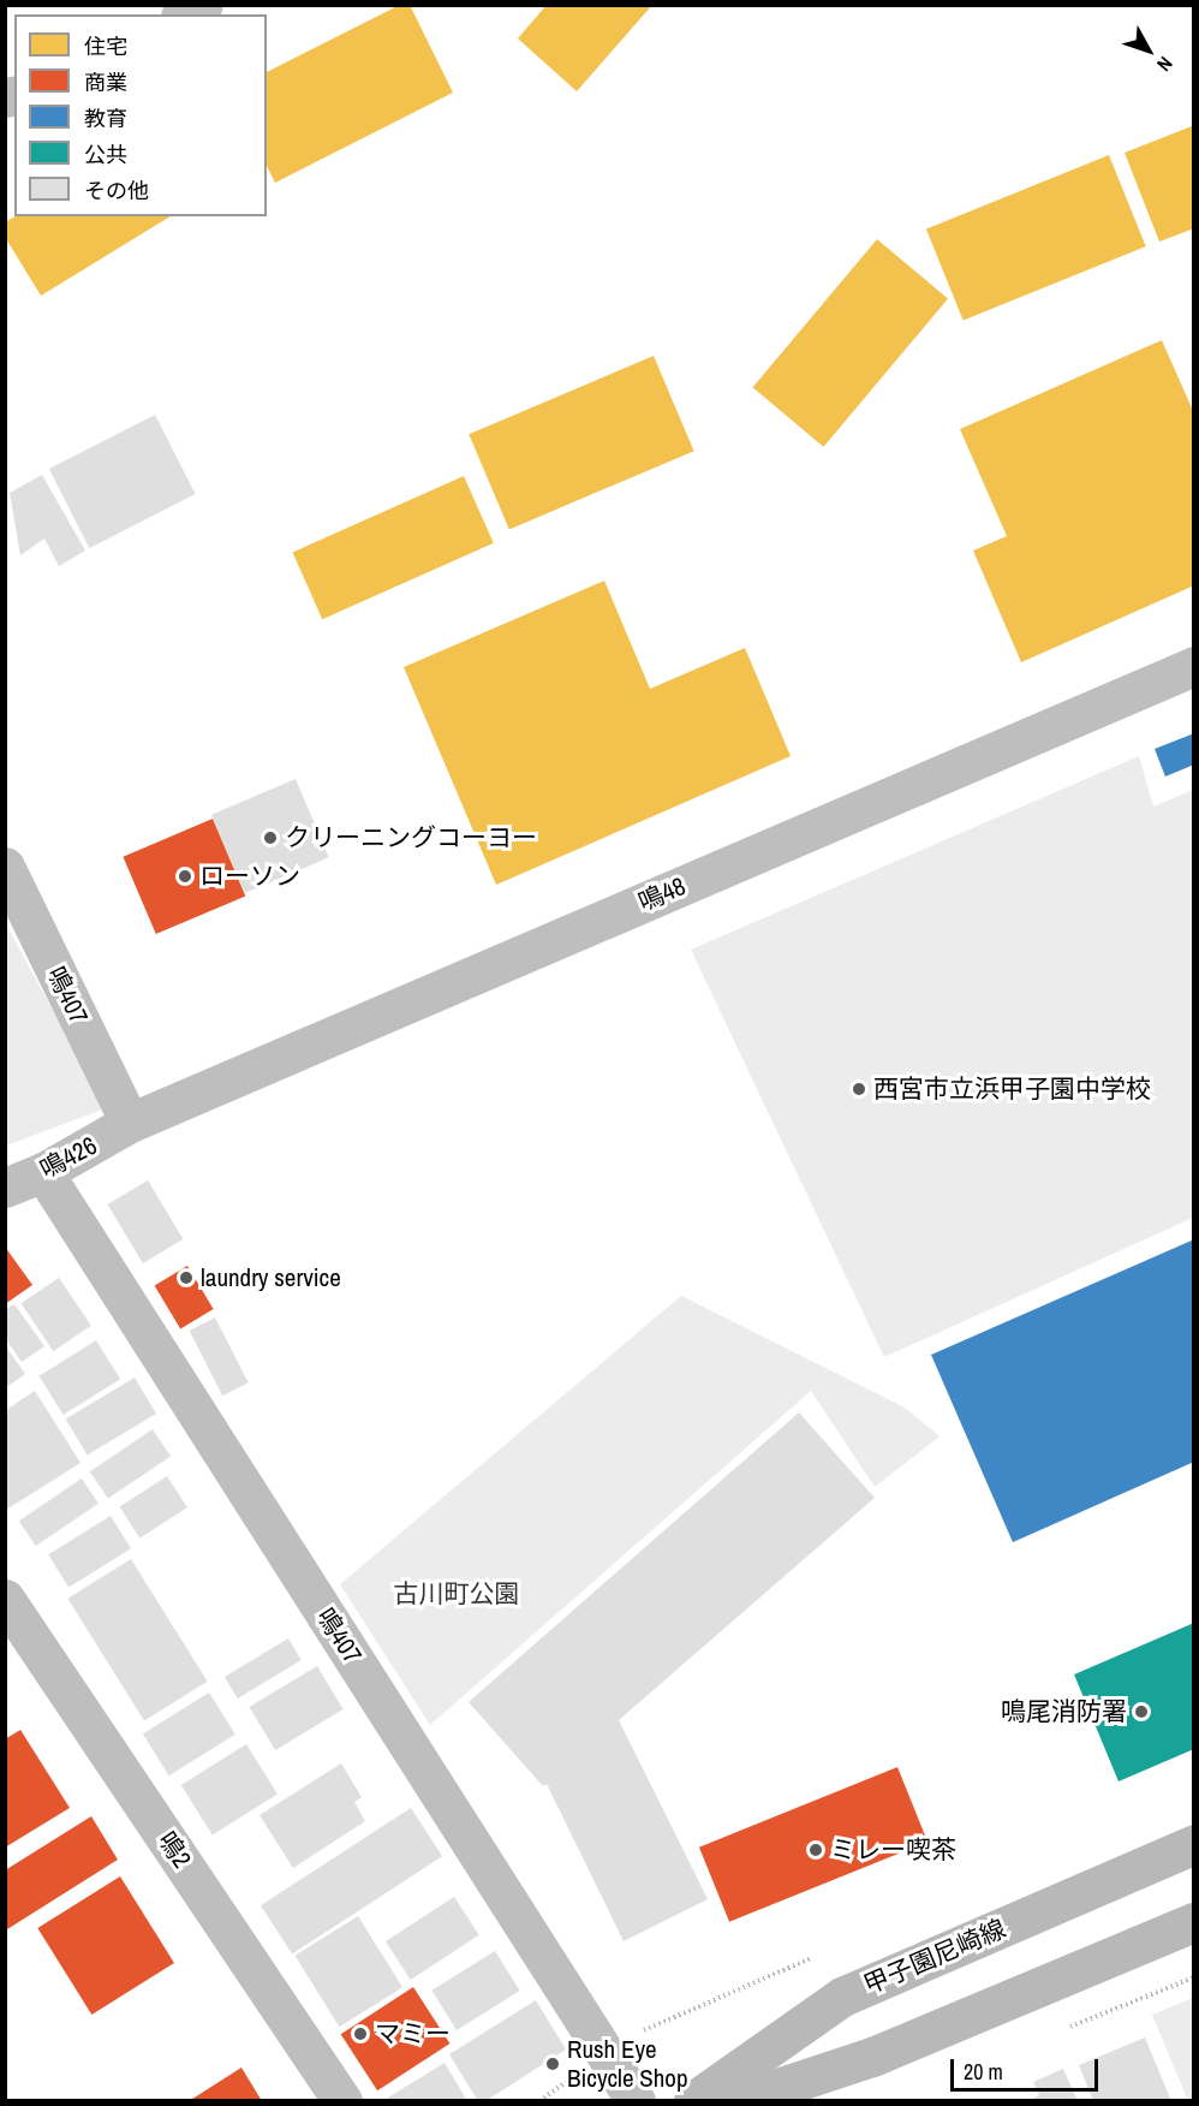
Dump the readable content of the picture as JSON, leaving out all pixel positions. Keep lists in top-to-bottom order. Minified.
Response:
{"streets":{"main road":["甲子園尼崎線"],"street":["鳴48","鳴407","鳴426","鳴2"]},"crossings":[["鳴48","鳴407"],["鳴48","鳴426"],["鳴407","鳴426"]],"parks":["古川町公園"],"places":["クリーニングコーヨー","ローソン","西宮市立浜甲子園中学校","laundry service","鳴尾消防署","ミレー喫茶","マミー","Rush Eye Bicycle Shop"],"legend":["住宅","商業","教育","公共","その他"],"scale_bar":"20 m","north":"bottom right"}
